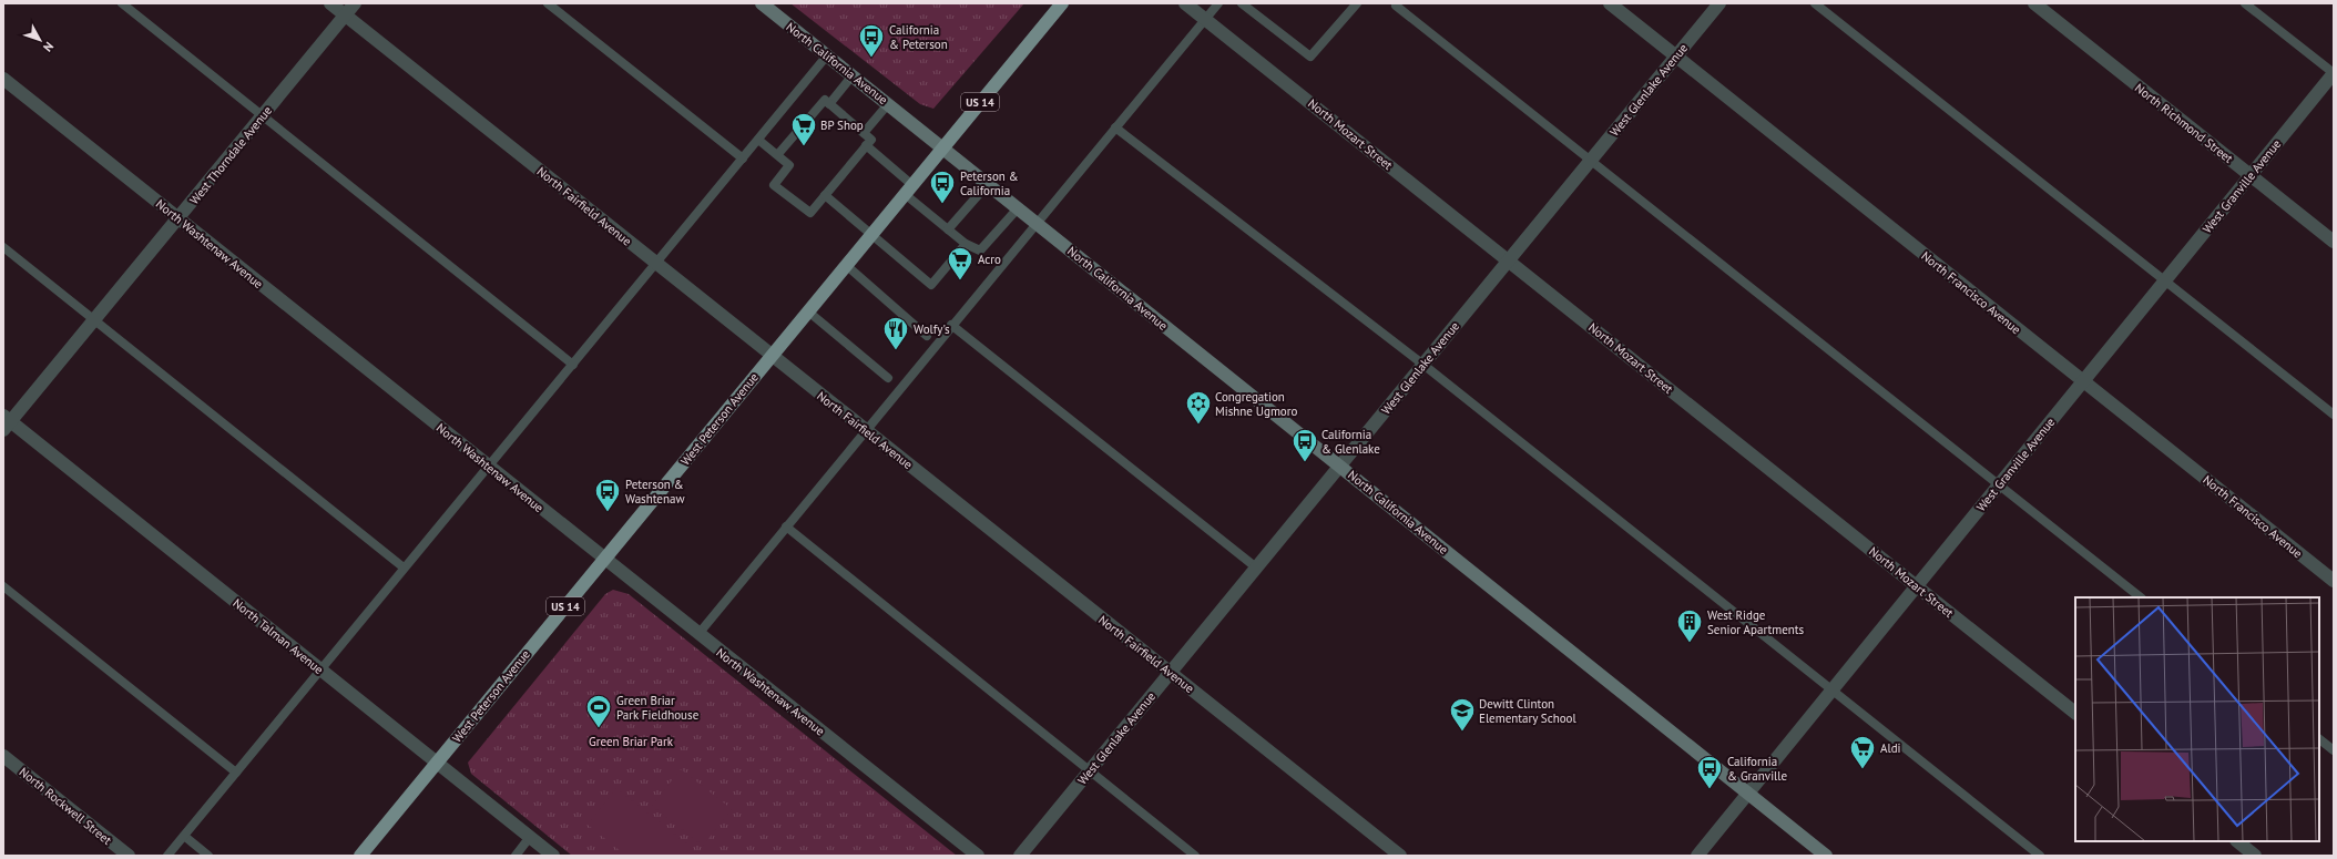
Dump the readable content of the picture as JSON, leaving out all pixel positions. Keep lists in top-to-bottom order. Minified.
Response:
{"streets":{"main road":["North California Avenue","US 14","West Peterson Avenue"],"street":["West Glenlake Avenue","North Richmond Street","North Mozart Street","West Thorndale Avenue","West Granville Avenue","North Fairfield Avenue","North Washtenaw Avenue","North Francisco Avenue","North Talman Avenue","North Rockwell Street"]},"crossings":[["North California Avenue","West Glenlake Avenue"],["North California Avenue","West Granville Avenue"],["North California Avenue","West Peterson Avenue"],["West Glenlake Avenue","North Mozart Street"],["West Glenlake Avenue","North Fairfield Avenue"],["West Glenlake Avenue","North Francisco Avenue"],["North Richmond Street","West Granville Avenue"],["North Mozart Street","West Granville Avenue"],["West Thorndale Avenue","North Fairfield Avenue"],["West Thorndale Avenue","North Washtenaw Avenue"],["West Thorndale Avenue","North Talman Avenue"],["West Granville Avenue","North Francisco Avenue"],["North Fairfield Avenue","West Peterson Avenue"],["North Washtenaw Avenue","West Peterson Avenue"],["West Peterson Avenue","North Talman Avenue"]],"parks":["Green Briar Park"],"places":{"bus stop":["California & Peterson","Peterson & California","California & Glenlake","Peterson & Washtenaw","California & Granville"],"supermarket":["BP Shop","Acro","Aldi"],"restaurant":["Wolfy's"],"synagogue":["Congregation Mishne Ugmoro"],"building":["West Ridge Senior Apartments"],"sports":["Green Briar Park Fieldhouse"],"school or university":["Dewitt Clinton Elementary School"]},"north":"bottom right"}
